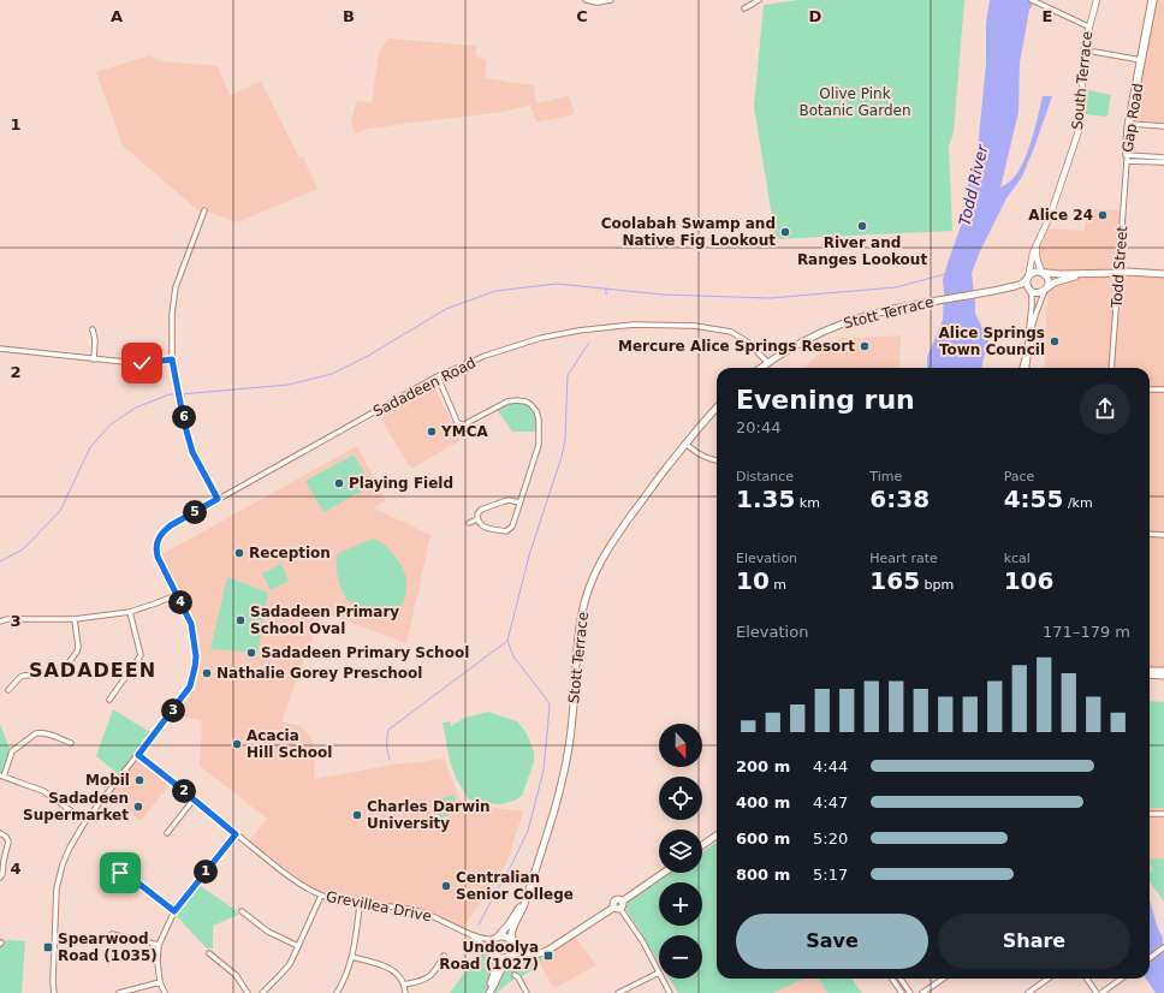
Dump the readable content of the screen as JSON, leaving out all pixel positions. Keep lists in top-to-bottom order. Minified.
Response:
{"streets":{"main road":["Stott Terrace"],"street":["South Terrace","Gap Road","Todd Street","Sadadeen Road","Grevillea Drive"]},"crossings":[["South Terrace","Stott Terrace"],["Gap Road","Todd Street"],["Stott Terrace","Sadadeen Road"],["Stott Terrace","Grevillea Drive"]],"districts":["SADADEEN"],"water":["Todd River"],"parks":["Olive Pink Botanic Garden"],"places":{"other":["Alice 24","River and Ranges Lookout","Coolabah Swamp and Native Fig Lookout","Alice Springs Town Council","Mercure Alice Springs Resort","YMCA","Playing Field","Reception","Sadadeen Primary School Oval","Sadadeen Primary School","Nathalie Gorey Preschool","Acacia Hill School","Mobil","Sadadeen Supermarket","Charles Darwin University","Centralian Senior College"],"transit":["Spearwood Road (1035)","Undoolya Road (1027)"]},"north":"bottom","page":{"heading":["Evening run","20:44"],"pins":["6","5","4","3","2","1"],"stats":[["Distance","1.35 km"],["Time","6:38"],["Pace","4:55 /km"],["Elevation","10 m"],["Heart rate","165 bpm"],["kcal","106"]],"chart":["Elevation","171–179 m"],"map_buttons":["+","−"],"list":[{"name":"200 m","note":"4:44"},{"name":"400 m","note":"4:47"},{"name":"600 m","note":"5:20"},{"name":"800 m","note":"5:17"}],"buttons":["Save","Share"]},"grid":{"columns":["A","B","C","D","E"],"rows":["1","2","3","4"]}}
